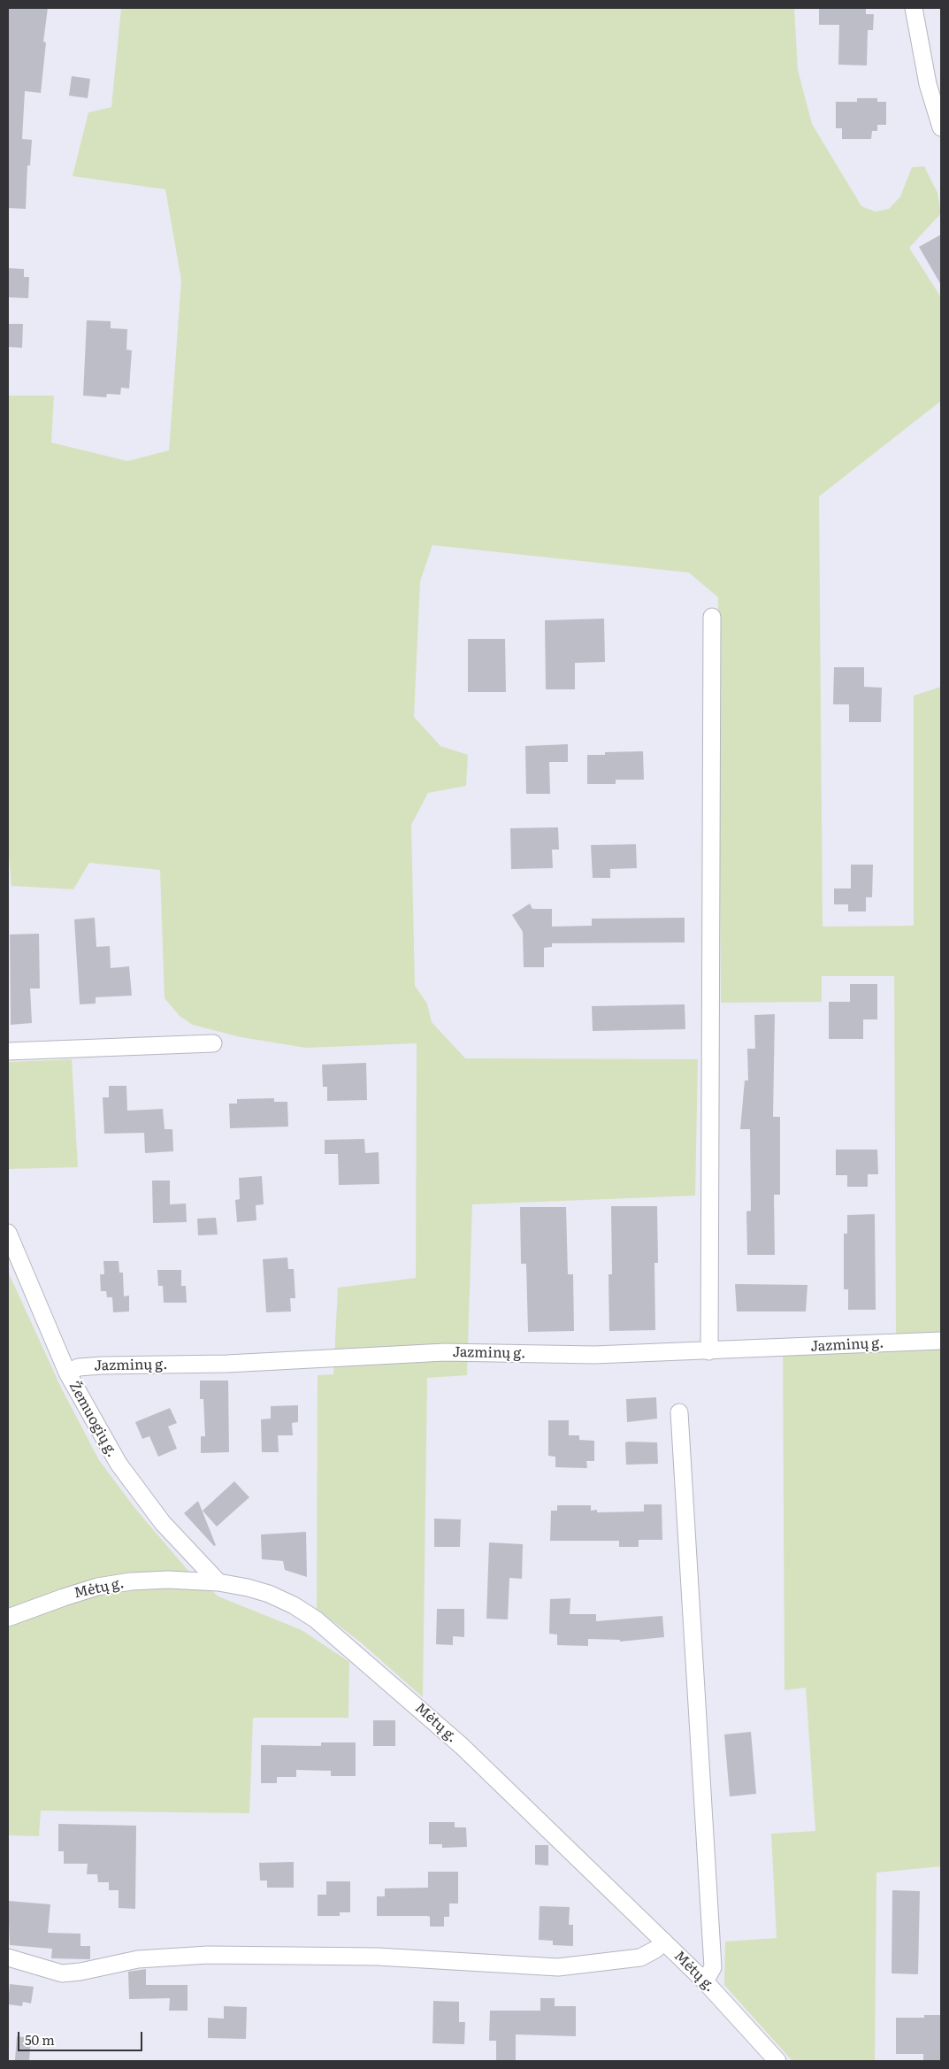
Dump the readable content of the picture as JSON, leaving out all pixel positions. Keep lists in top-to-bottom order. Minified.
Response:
{"streets":{"street":["Jazminų g.","Žemuogių g.","Mėtų g."]},"crossings":[["Jazminų g.","Žemuogių g."],["Žemuogių g.","Mėtų g."]],"scale_bar":"50 m"}
